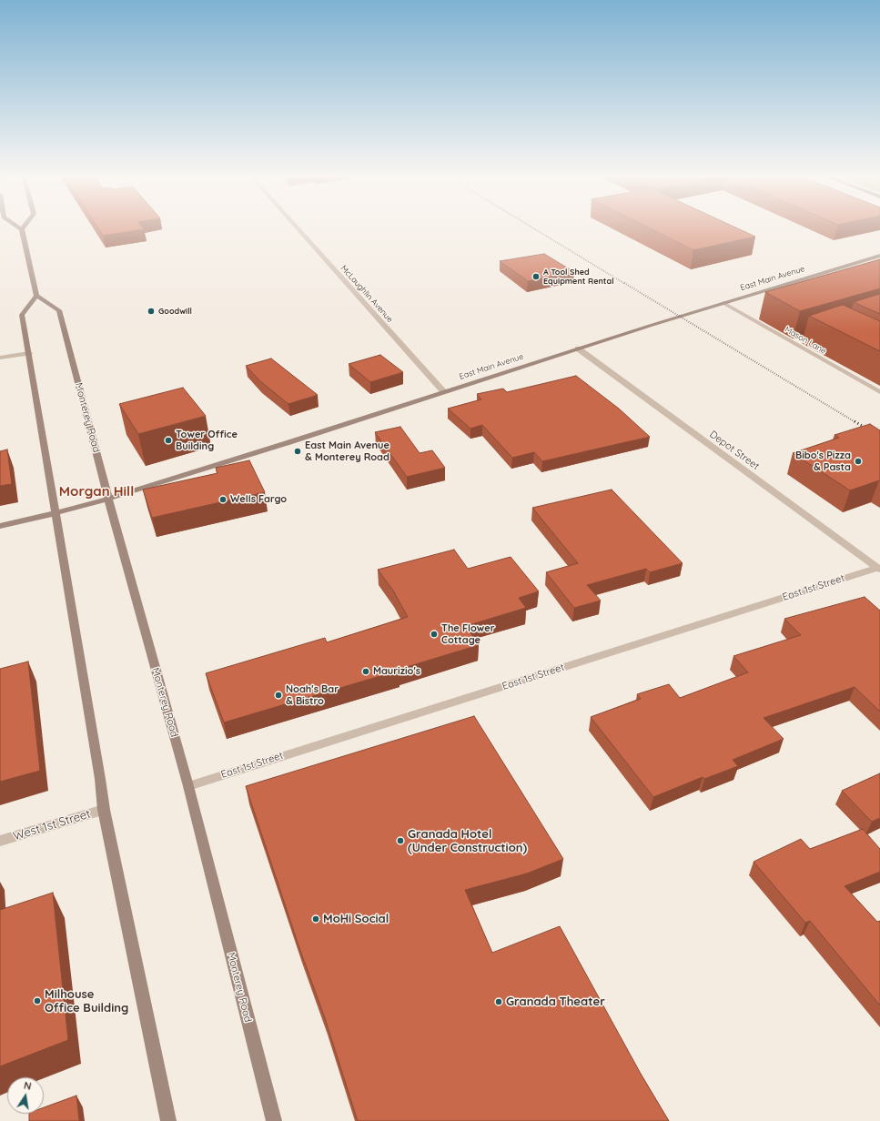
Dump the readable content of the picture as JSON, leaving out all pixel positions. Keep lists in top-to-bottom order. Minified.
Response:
{"streets":{"main road":["East Main Avenue","Monterey Road"],"street":["McLaughlin Avenue","Mason Lane","Depot Street","East 1st Street","West 1st Street"]},"crossings":[["East Main Avenue","McLaughlin Avenue"],["East Main Avenue","Mason Lane"],["East Main Avenue","Monterey Road"],["East Main Avenue","Depot Street"],["Monterey Road","East 1st Street"],["Depot Street","East 1st Street"]],"districts":["Morgan Hill"],"places":["A Tool Shed Equipment Rental","Goodwill","Tower Office Building","East Main Avenue & Monterey Road","Bibo's Pizza & Pasta","Wells Fargo","The Flower Cottage","Maurizio's","Noah's Bar & Bistro","Granada Hotel (Under Construction)","MoHi Social","Milhouse Office Building","Granada Theater"],"north":"top"}
